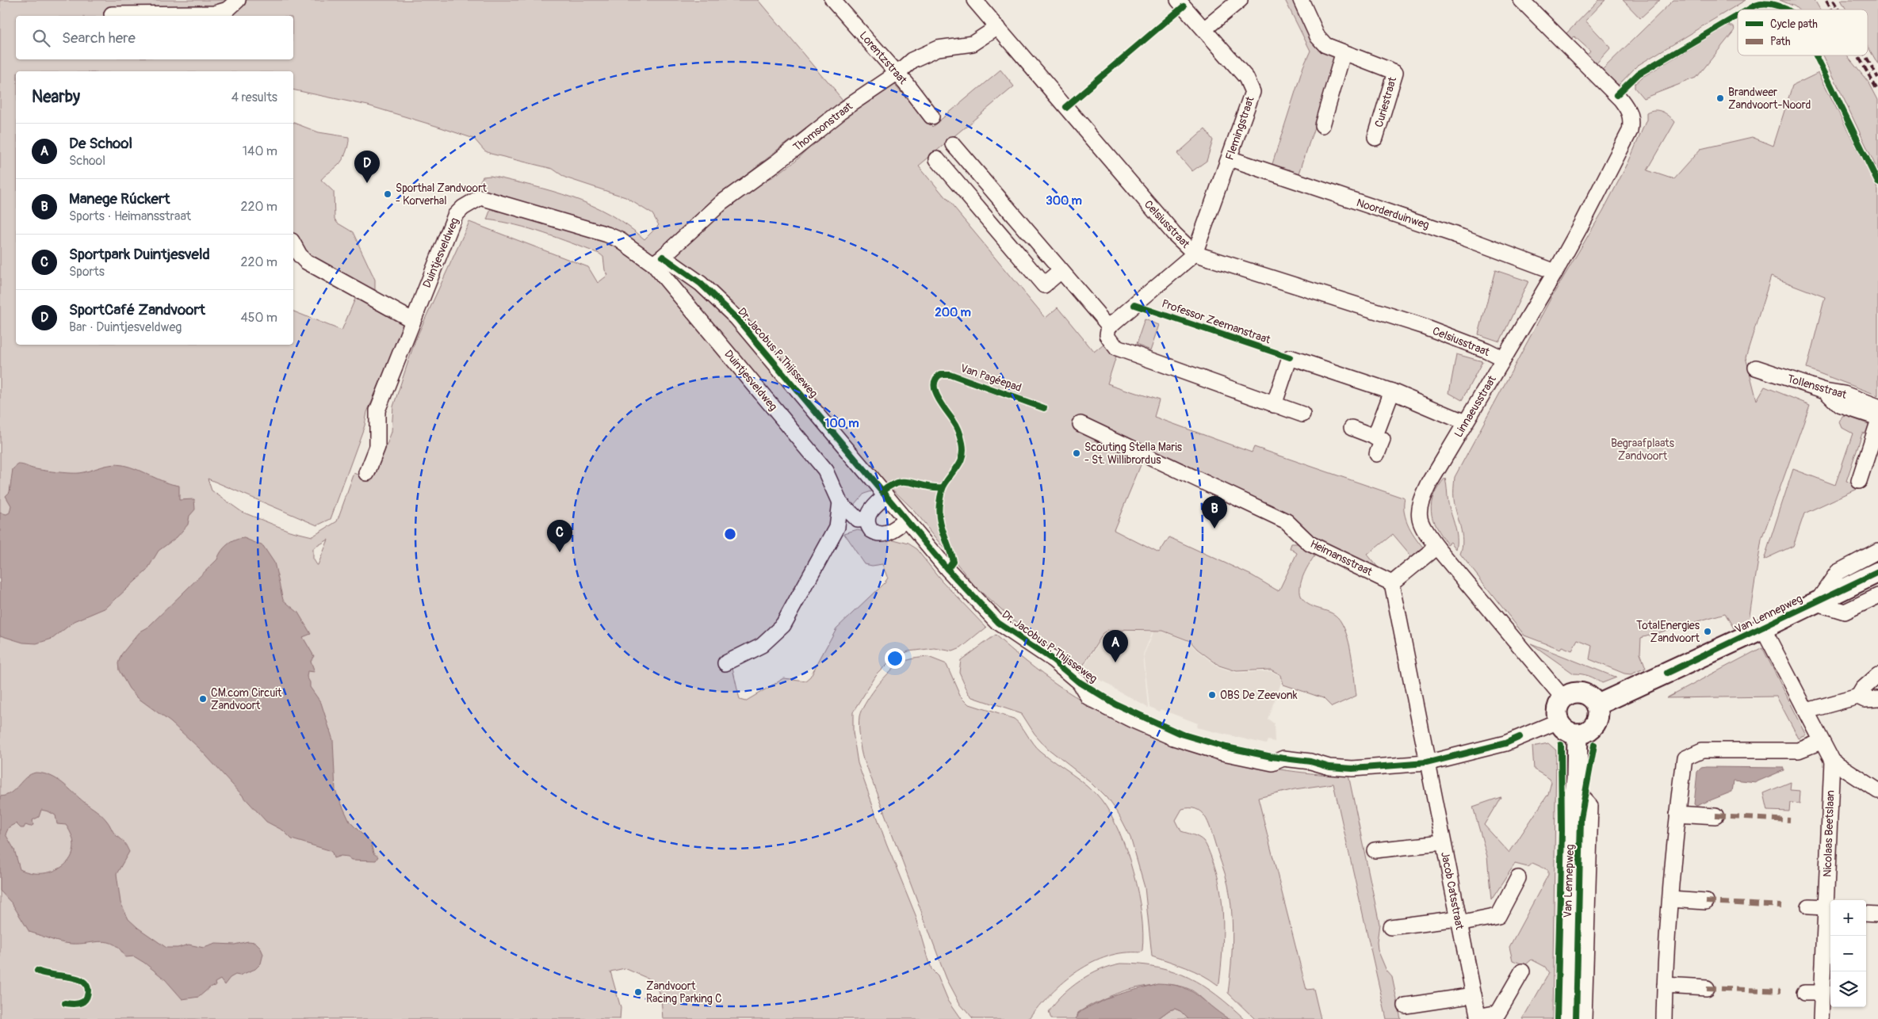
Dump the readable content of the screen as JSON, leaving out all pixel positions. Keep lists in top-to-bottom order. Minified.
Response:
{"streets":{"main road":["Van Lennepweg"],"street":["Lorentzstraat","Curiestraat","Thomsonstraat","Flemingstraat","Noorderduinweg","Celsiusstraat","Duintjesveldweg","Dr. Jacobus P. Thijsseweg","Tollensstraat","Linnaeusstraat","Heimansstraat","Nicolaas Beetslaan","Jacob Catsstraat"],"cycle path":["Professor Zeemanstraat","Van Pagéepad"]},"crossings":[["Lorentzstraat","Thomsonstraat"],["Thomsonstraat","Celsiusstraat"],["Thomsonstraat","Duintjesveldweg"],["Thomsonstraat","Dr. Jacobus P. Thijsseweg"],["Flemingstraat","Noorderduinweg"],["Flemingstraat","Celsiusstraat"],["Noorderduinweg","Linnaeusstraat"],["Celsiusstraat","Linnaeusstraat"],["Duintjesveldweg","Dr. Jacobus P. Thijsseweg"],["Dr. Jacobus P. Thijsseweg","Linnaeusstraat"],["Dr. Jacobus P. Thijsseweg","Van Lennepweg"],["Dr. Jacobus P. Thijsseweg","Jacob Catsstraat"],["Linnaeusstraat","Van Lennepweg"]],"parks":["Begraafplaats Zandvoort"],"places":["Brandweer Zandvoort-Noord","Sporthal Zandvoort - Korverhal","Scouting Stella Maris - St. Willibrordus","TotalEnergies Zandvoort","OBS De Zeevonk","CM.com Circuit Zandvoort","Zandvoort Racing Parking C"],"legend":["Cycle path","Path"],"page":{"search":"Search here","heading":["Nearby","4 results"],"list":[{"mark":"A","name":"De School","note":"School","value":"140 m"},{"mark":"B","name":"Manege Rúckert","note":"Sports · Heimansstraat","value":"220 m"},{"mark":"C","name":"Sportpark Duintjesveld","note":"Sports","value":"220 m"},{"mark":"D","name":"SportCafé Zandvoort","note":"Bar · Duintjesveldweg","value":"450 m"}],"pins":["D","B","C","A"],"map_buttons":["+","−"]},"rings":["300 m","200 m","100 m"]}
